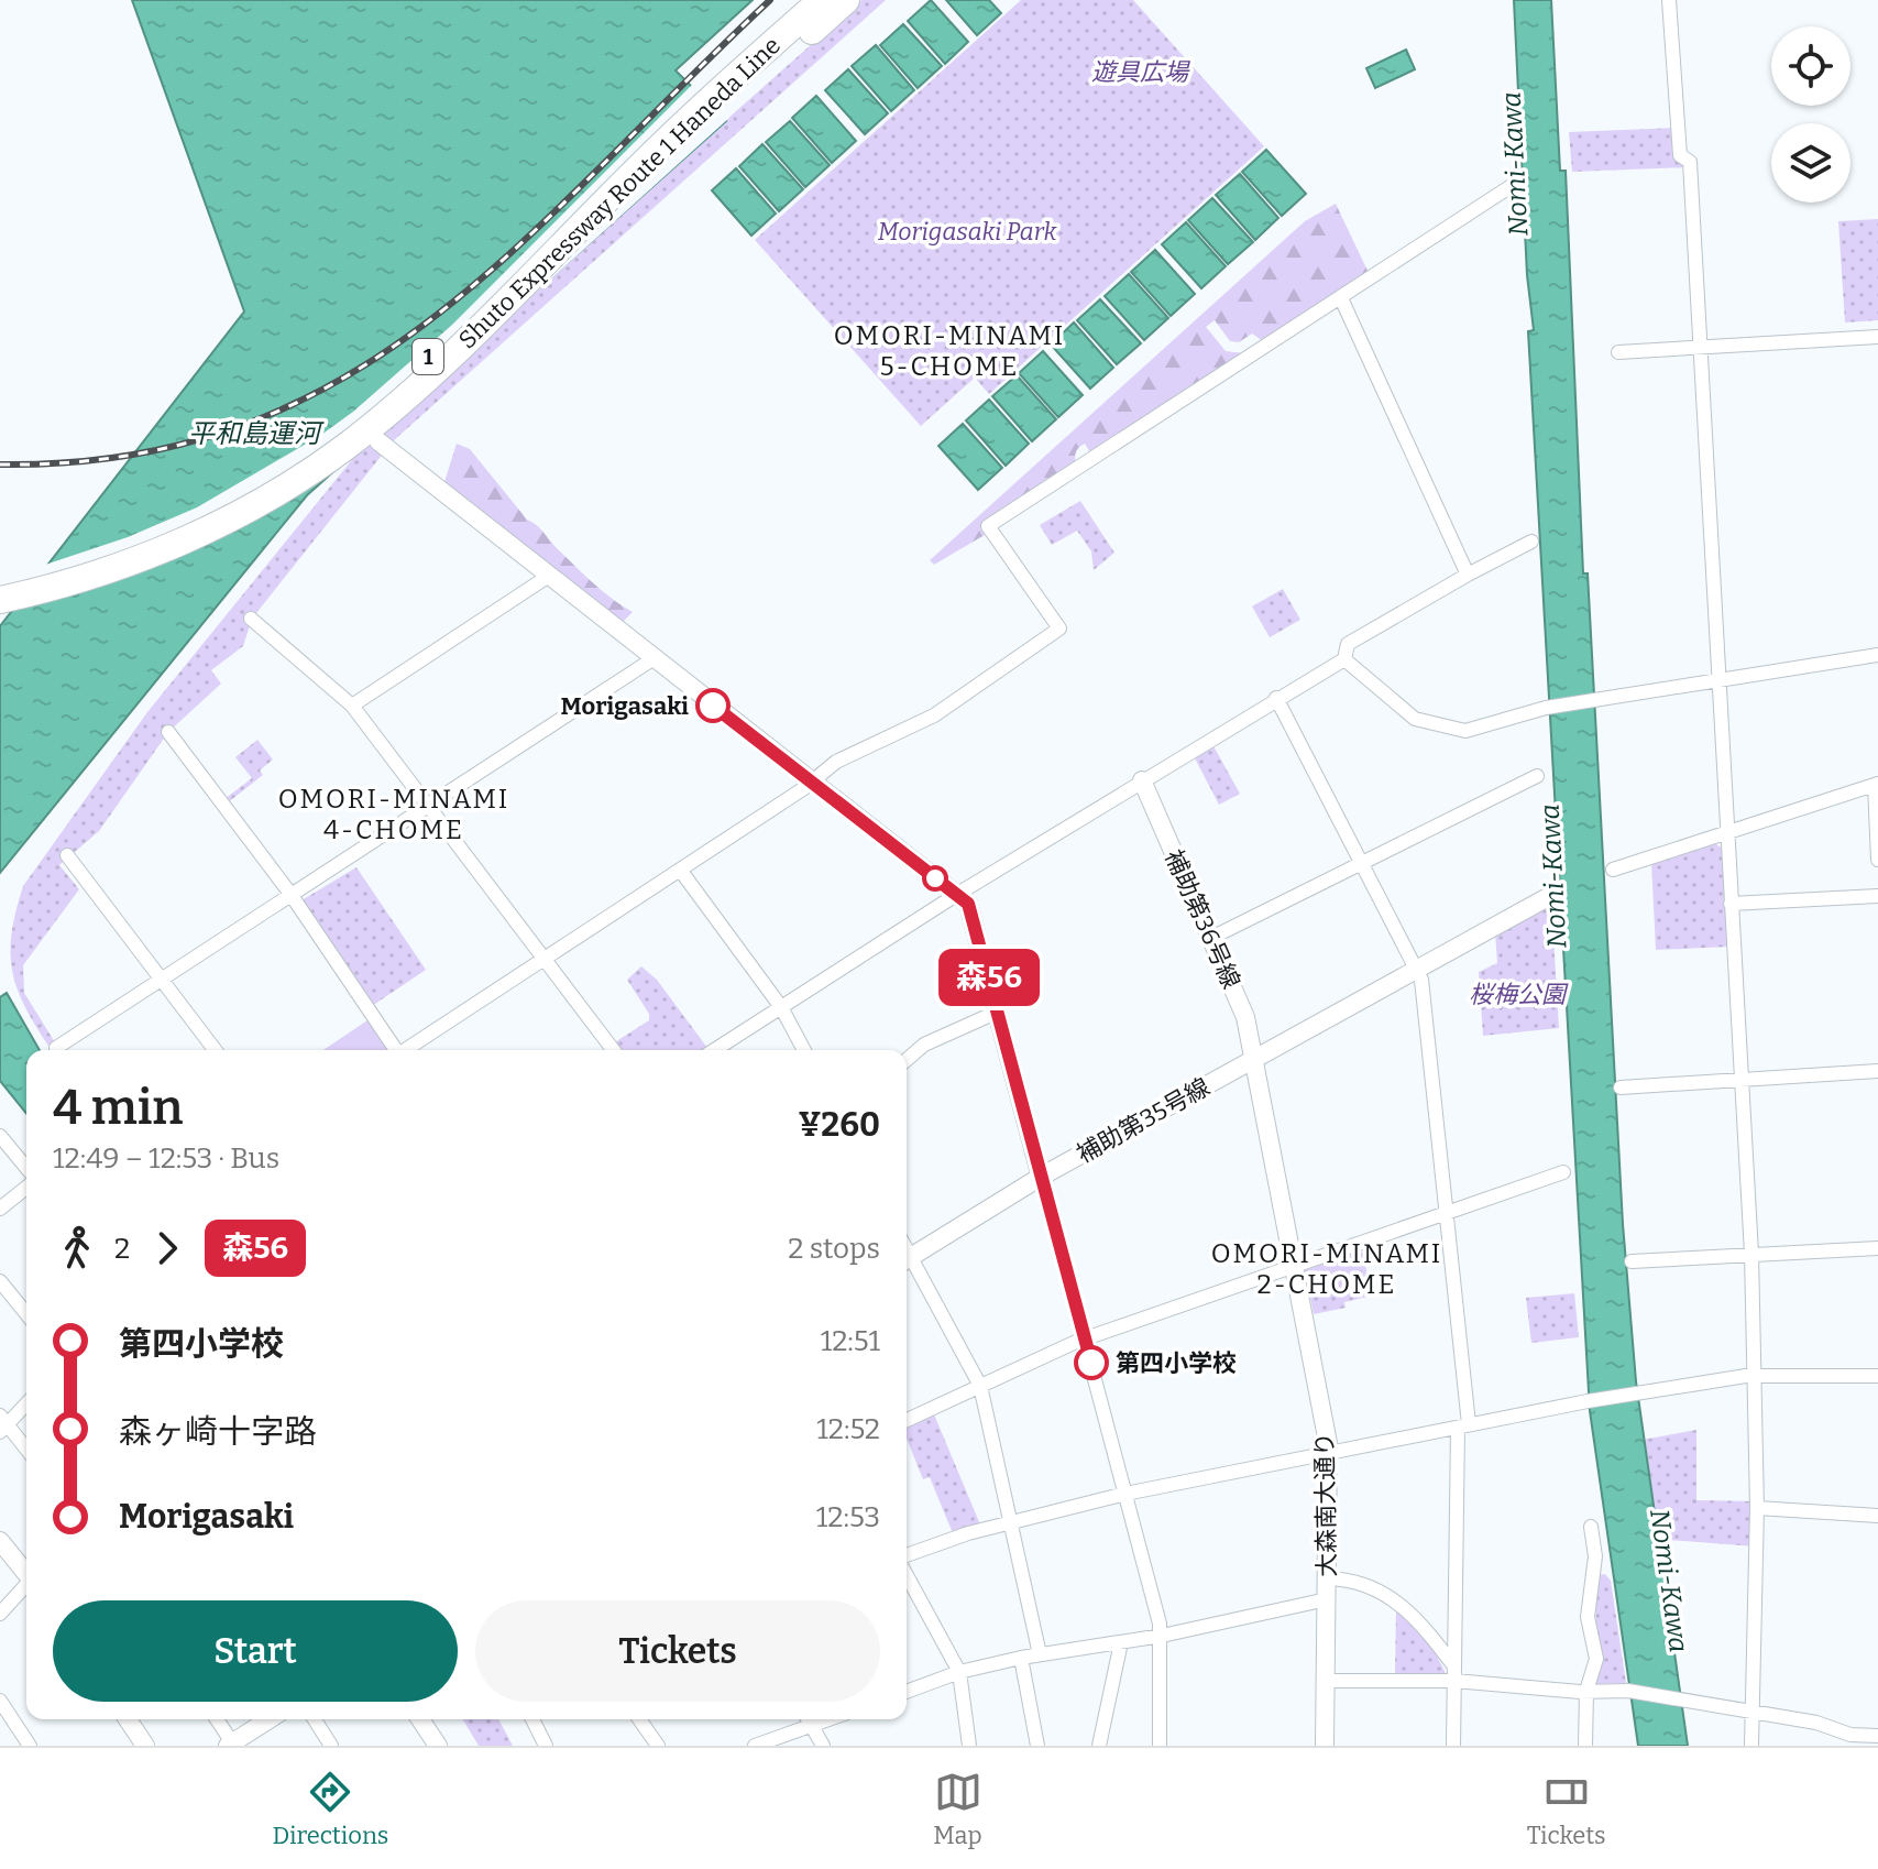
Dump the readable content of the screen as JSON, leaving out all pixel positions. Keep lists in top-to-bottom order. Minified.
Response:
{"streets":{"highway":["Shuto Expressway Route 1 Haneda Line","1"],"street":["補助第36号線","補助第35号線","大森南大通り"]},"crossings":[["補助第36号線","補助第35号線"],["補助第36号線","大森南大通り"],["補助第35号線","大森南大通り"]],"districts":["OMORI-MINAMI 5-CHOME","OMORI-MINAMI 4-CHOME","OMORI-MINAMI 2-CHOME"],"water":["Nomi-Kawa","平和島運河"],"parks":["遊具広場","Morigasaki Park","桜梅公園"],"places":["Morigasaki","第四小学校"],"lines":["bus line 森56"],"page":{"on_map":"森56","heading":["4 min","12:49 – 12:53 · Bus","¥260"],"legs":["2","森56","2 stops"],"list":[{"name":"第四小学校","value":"12:51"},{"name":"森ヶ崎十字路","value":"12:52"},{"name":"Morigasaki","value":"12:53"}],"buttons":["Start","Tickets"],"tabs":["Directions","Map","Tickets"]}}
